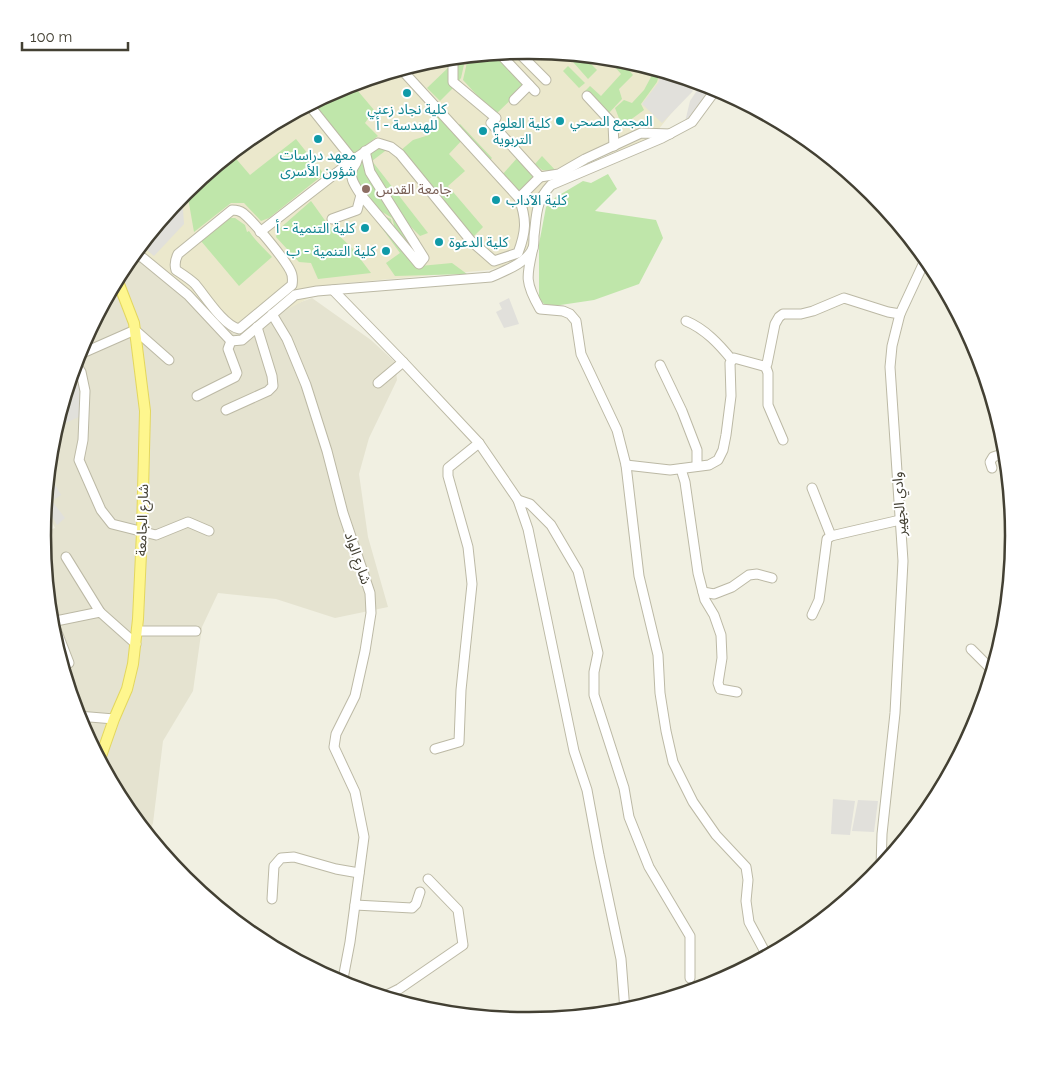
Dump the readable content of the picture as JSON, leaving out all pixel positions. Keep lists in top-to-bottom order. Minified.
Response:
{"streets":{"main road":["شارع الجامعة"],"street":["وادي الجهير","شارع الواد"]},"places":["كلية نجاد زعني للهندسة - أ","المجمع الصحي","كلية العلوم التربوية","معهد دراسات شؤون الأسرى","جامعة القدس","كلية الآداب","كلية التنمية - أ","كلية الدعوة","كلية التنمية - ب"],"scale_bar":"100 m"}
